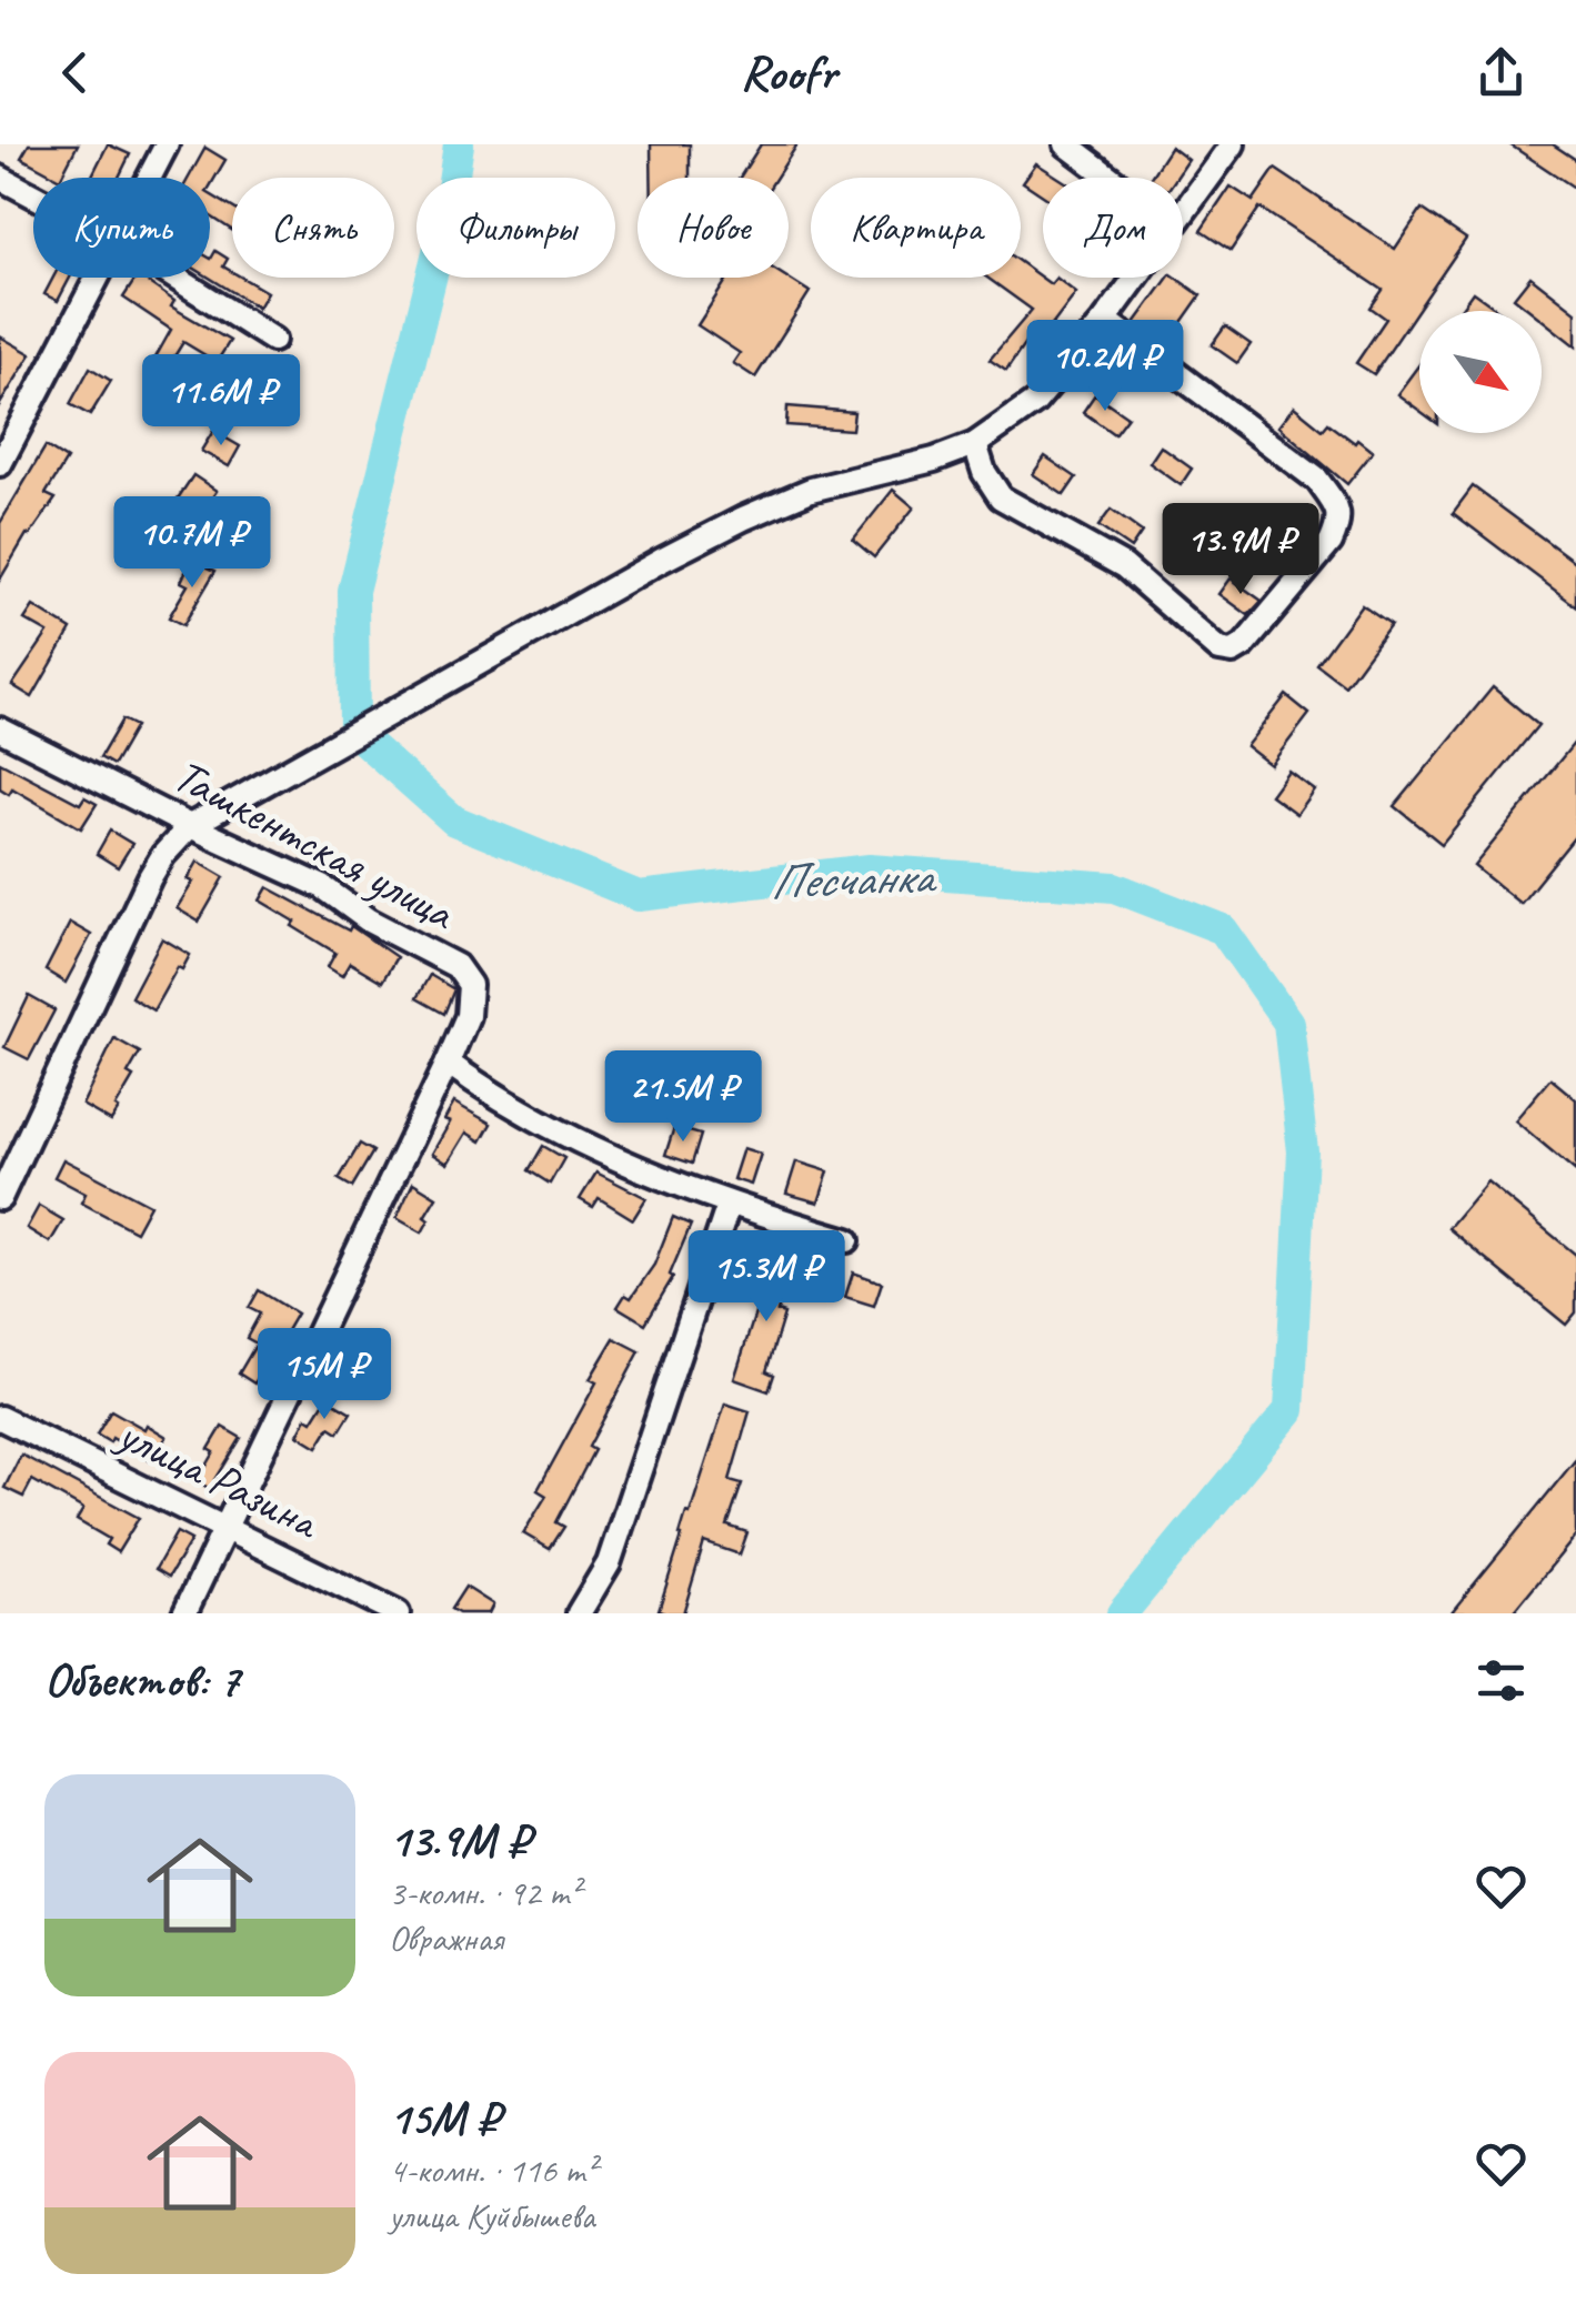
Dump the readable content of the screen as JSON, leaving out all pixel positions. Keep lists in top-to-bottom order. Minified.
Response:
{"streets":{"street":["Ташкентская улица","улица Разина"]},"crossings":[["Ташкентская улица","улица Разина"]],"water":["Песчанка"],"north":"bottom right","page":{"header":"Roofr","chip":["Купить","Снять","Фильтры","Новое","Квартира","Дом"],"price":["10.2M ₽","11.6M ₽","10.7M ₽","13.9M ₽","21.5M ₽","15.3M ₽","15M ₽"],"heading":"Объектов: 7","list":[{"name":"13.9M ₽","note":"3-комн. · 92 m² · Овражная"},{"name":"15M ₽","note":"4-комн. · 116 m² · улица Куйбышева"}]}}
